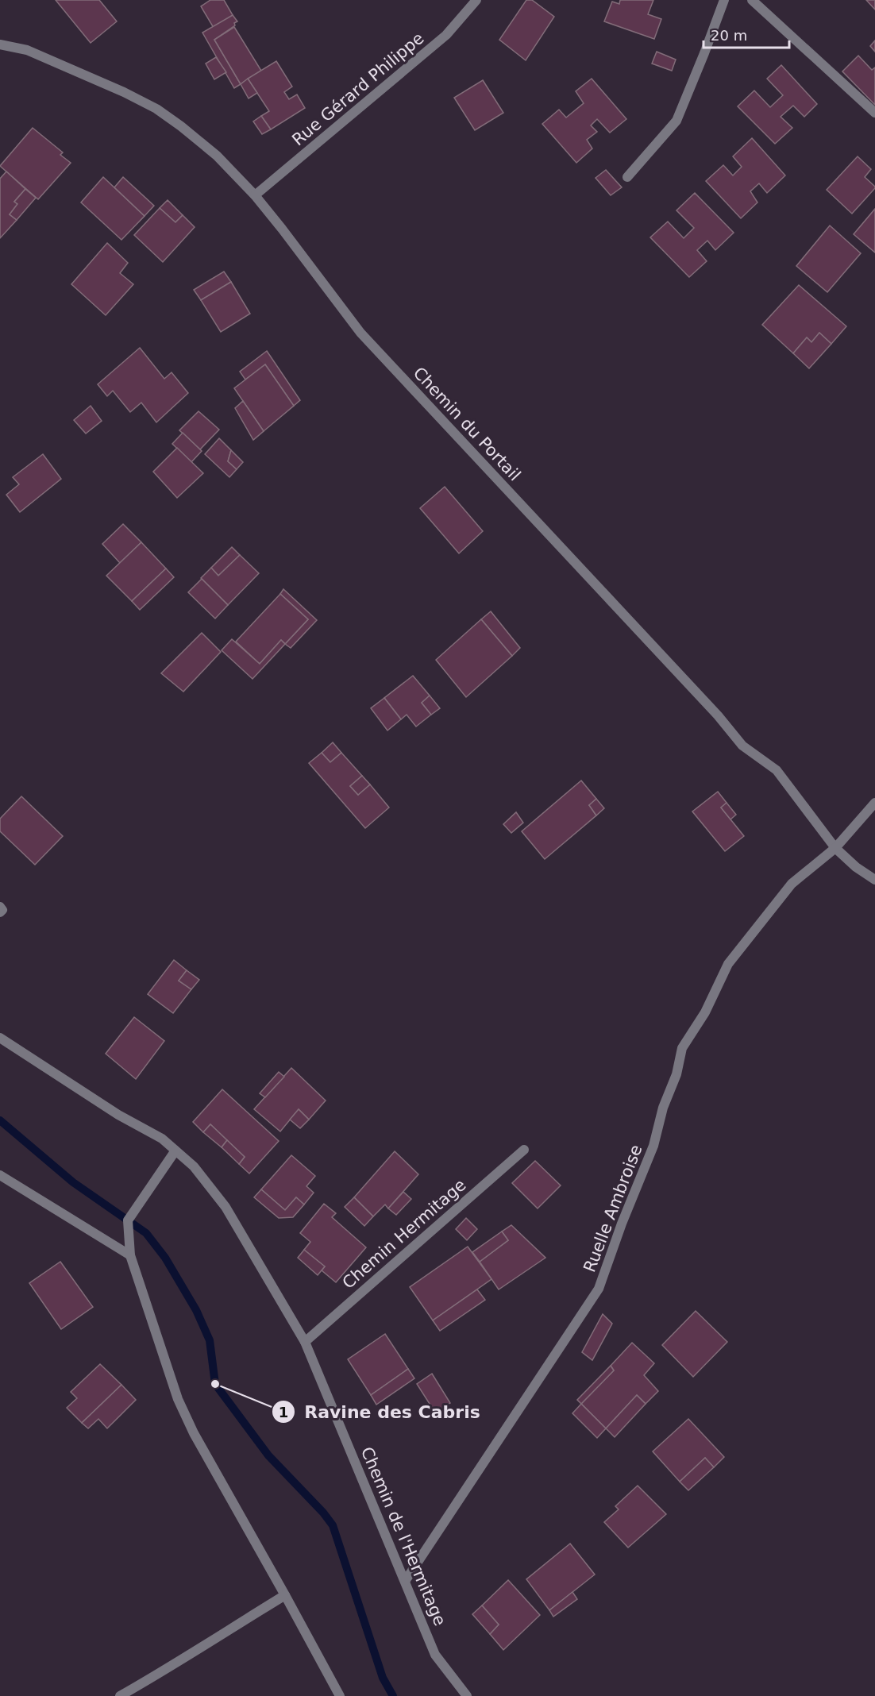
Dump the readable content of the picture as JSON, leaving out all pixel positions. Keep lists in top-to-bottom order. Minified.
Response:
{"streets":{"street":["Rue Gérard Philippe","Chemin du Portail","Ruelle Ambroise","Chemin Hermitage","Chemin de l'Hermitage"]},"crossings":[["Rue Gérard Philippe","Chemin du Portail"],["Chemin du Portail","Ruelle Ambroise"],["Ruelle Ambroise","Chemin de l'Hermitage"],["Chemin Hermitage","Chemin de l'Hermitage"]],"places":["Ravine des Cabris"],"scale_bar":"20 m"}
